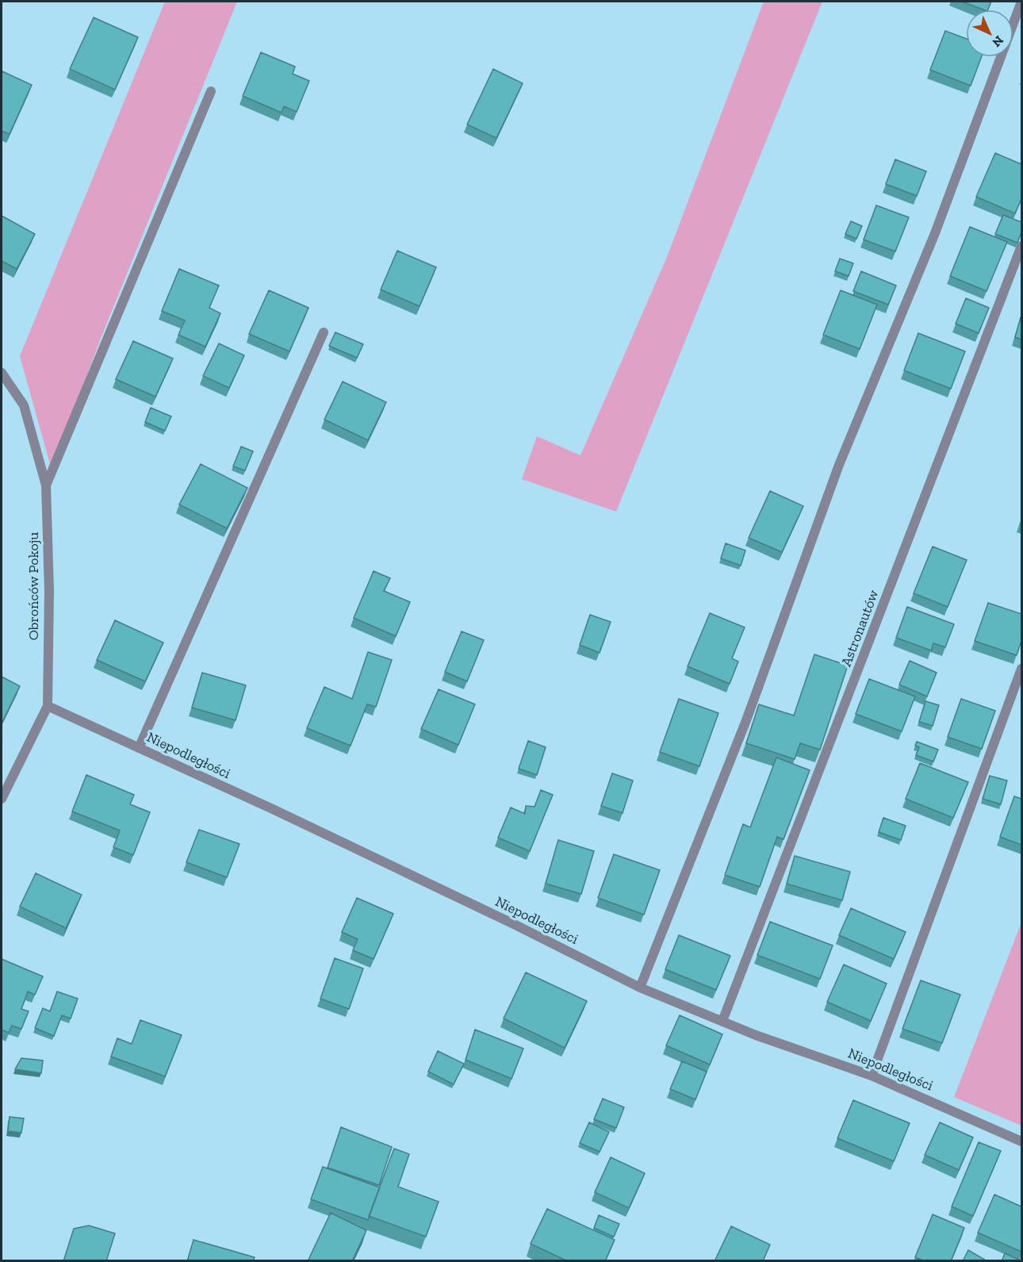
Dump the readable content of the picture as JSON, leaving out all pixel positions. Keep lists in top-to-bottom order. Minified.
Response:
{"streets":{"street":["Obrońców Pokoju","Astronautów","Niepodległości"]},"crossings":[["Obrońców Pokoju","Niepodległości"],["Astronautów","Niepodległości"]],"north":"bottom right"}
